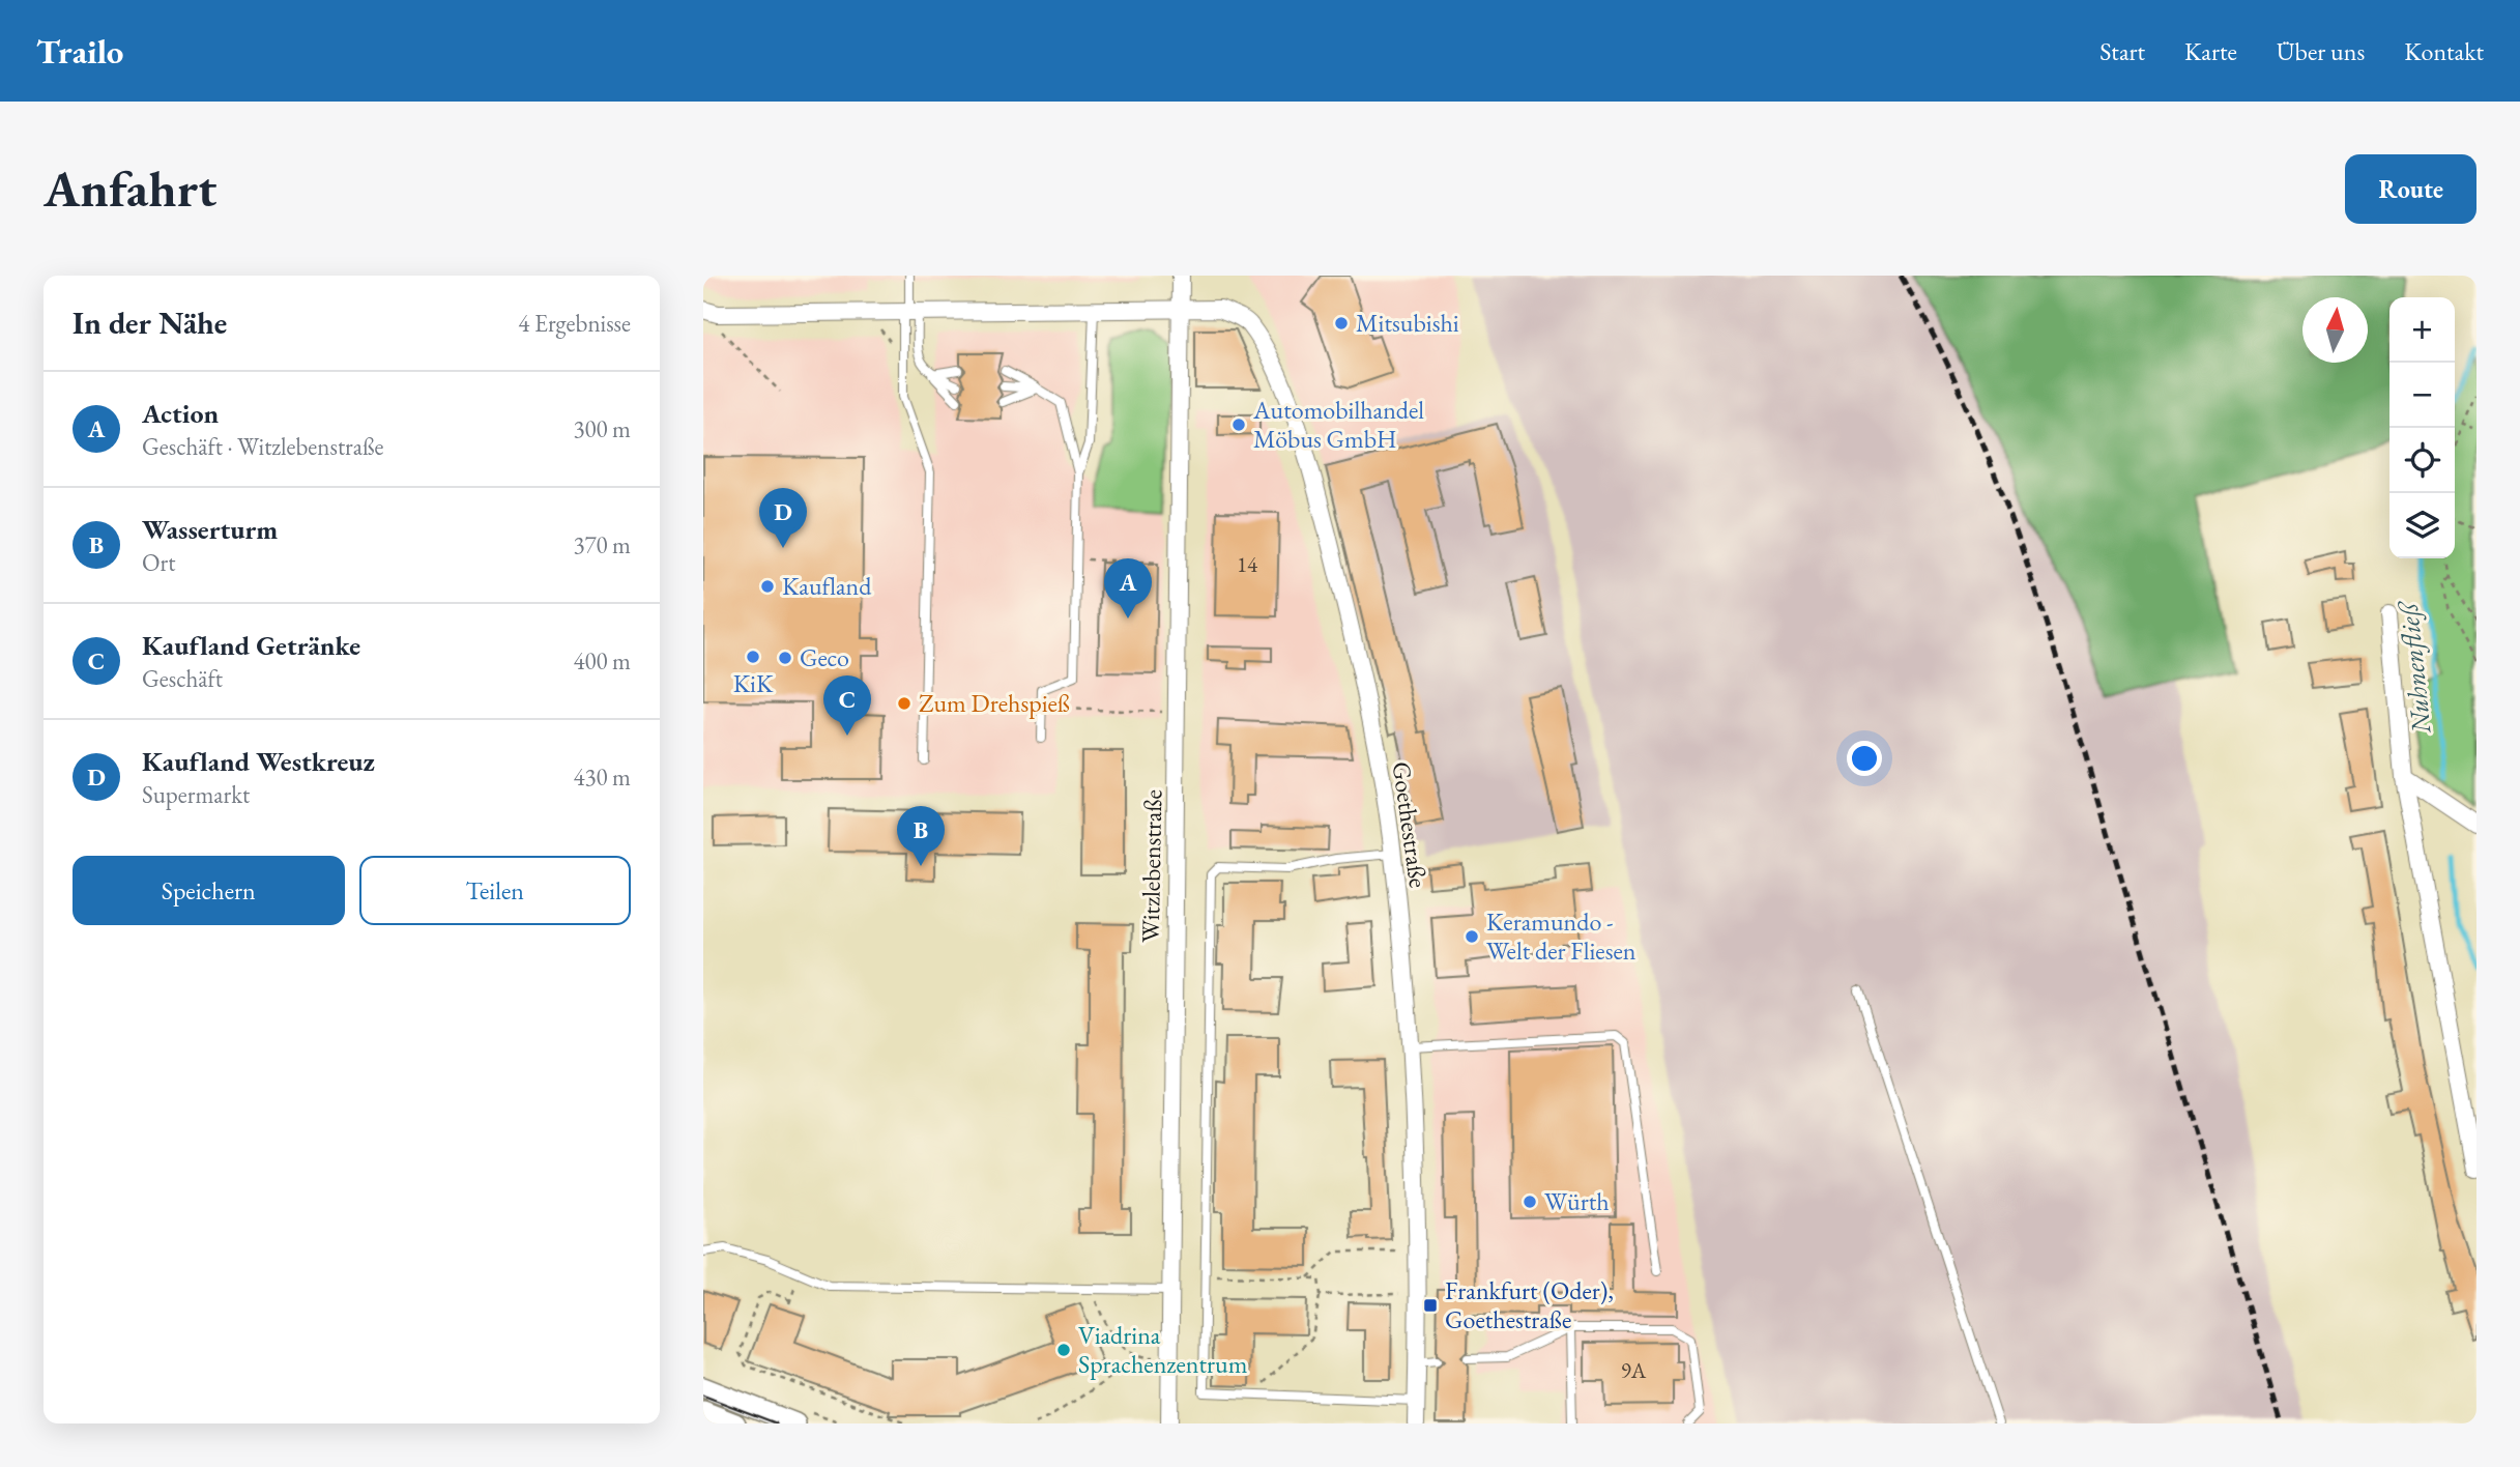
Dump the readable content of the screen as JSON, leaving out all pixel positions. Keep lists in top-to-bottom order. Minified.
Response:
{"streets":{"street":["Goethestraße","Witzlebenstraße"]},"crossings":[["Goethestraße","Witzlebenstraße"]],"water":["Nuhnenfließ"],"places":{"other":["Mitsubishi","Automobilhandel Möbus GmbH","Kaufland","KiK","Geco","Zum Drehspieß","Keramundo - Welt der Fliesen","Würth","Viadrina Sprachenzentrum"],"transit":["Frankfurt (Oder), Goethestraße"]},"house_numbers":["14","9A"],"north":"top","page":{"header":"Trailo","nav":["Start","Karte","Über uns","Kontakt"],"buttons":["Route",["Speichern","Teilen"]],"title":"Anfahrt","heading":["In der Nähe","4 Ergebnisse"],"map_buttons":["+","−"],"list":[{"mark":"A","name":"Action","note":"Geschäft · Witzlebenstraße","value":"300 m"},{"mark":"B","name":"Wasserturm","note":"Ort","value":"370 m"},{"mark":"C","name":"Kaufland Getränke","note":"Geschäft","value":"400 m"},{"mark":"D","name":"Kaufland Westkreuz","note":"Supermarkt","value":"430 m"}],"pins":["D","A","C","B"]}}
